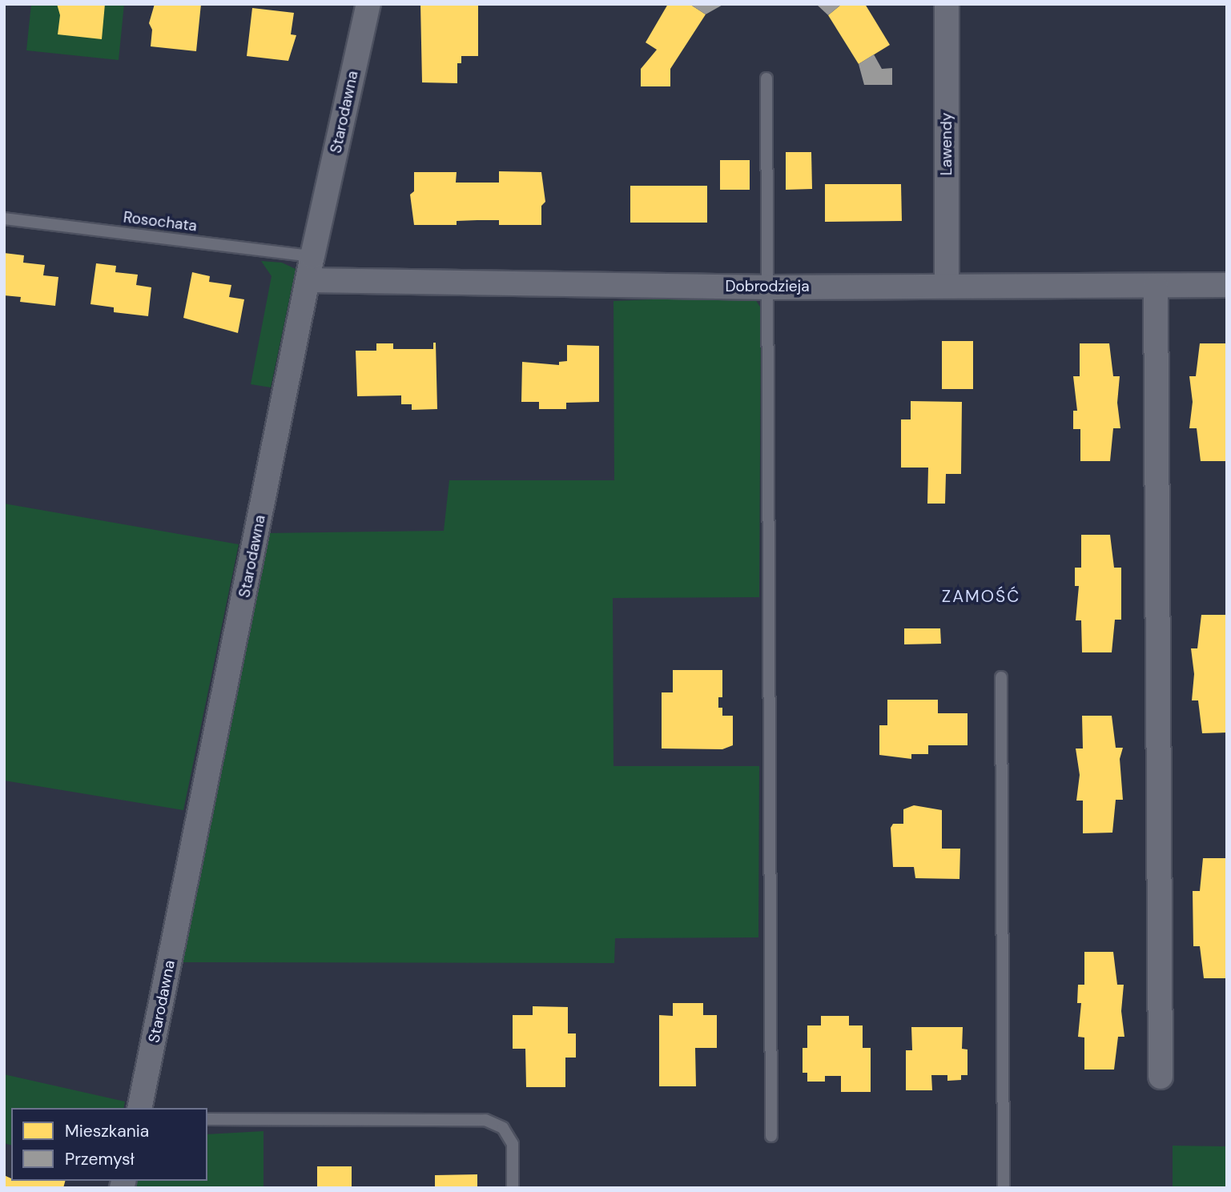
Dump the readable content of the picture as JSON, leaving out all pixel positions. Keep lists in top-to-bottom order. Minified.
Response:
{"streets":{"street":["Starodawna","Lawendy","Dobrodzieja"],"lane":["Rosochata"]},"crossings":[["Starodawna","Rosochata"],["Starodawna","Dobrodzieja"],["Lawendy","Dobrodzieja"]],"districts":["ZAMOŚĆ"],"legend":["Mieszkania","Przemysł"]}
